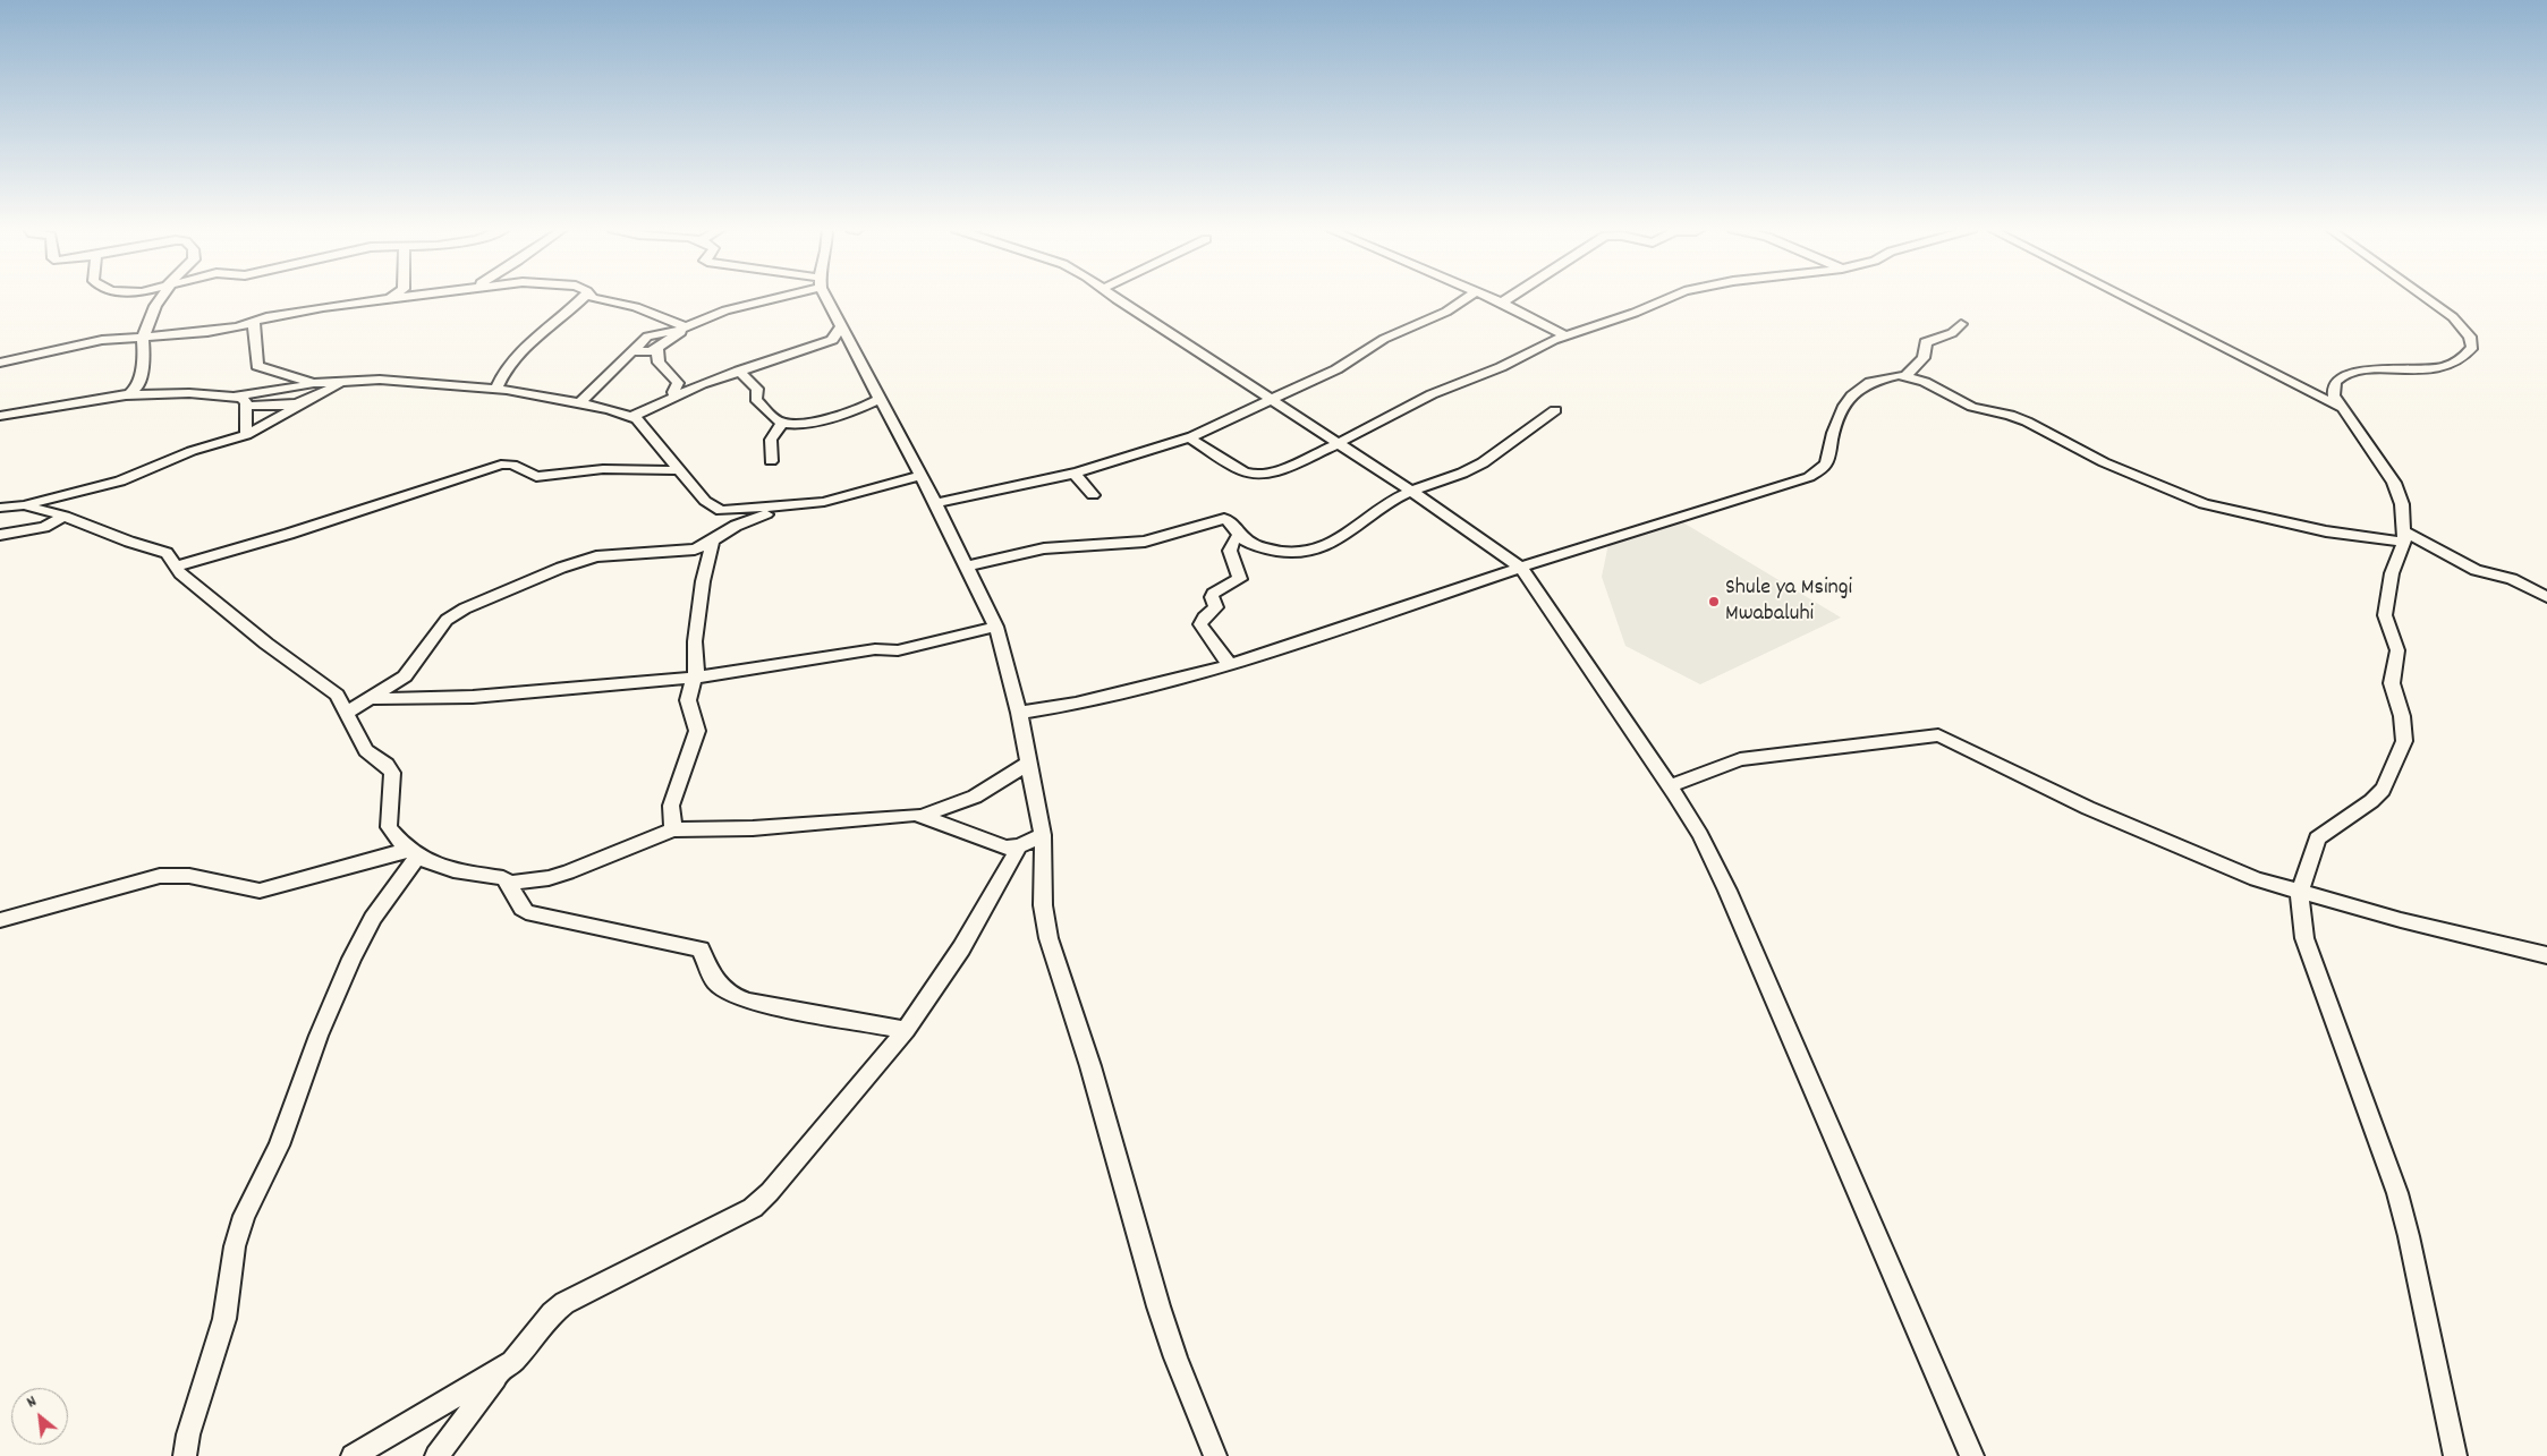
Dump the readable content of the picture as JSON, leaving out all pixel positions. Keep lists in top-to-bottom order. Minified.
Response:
{"places":["Shule ya Msingi Mwabaluhi"],"north":"top left"}
